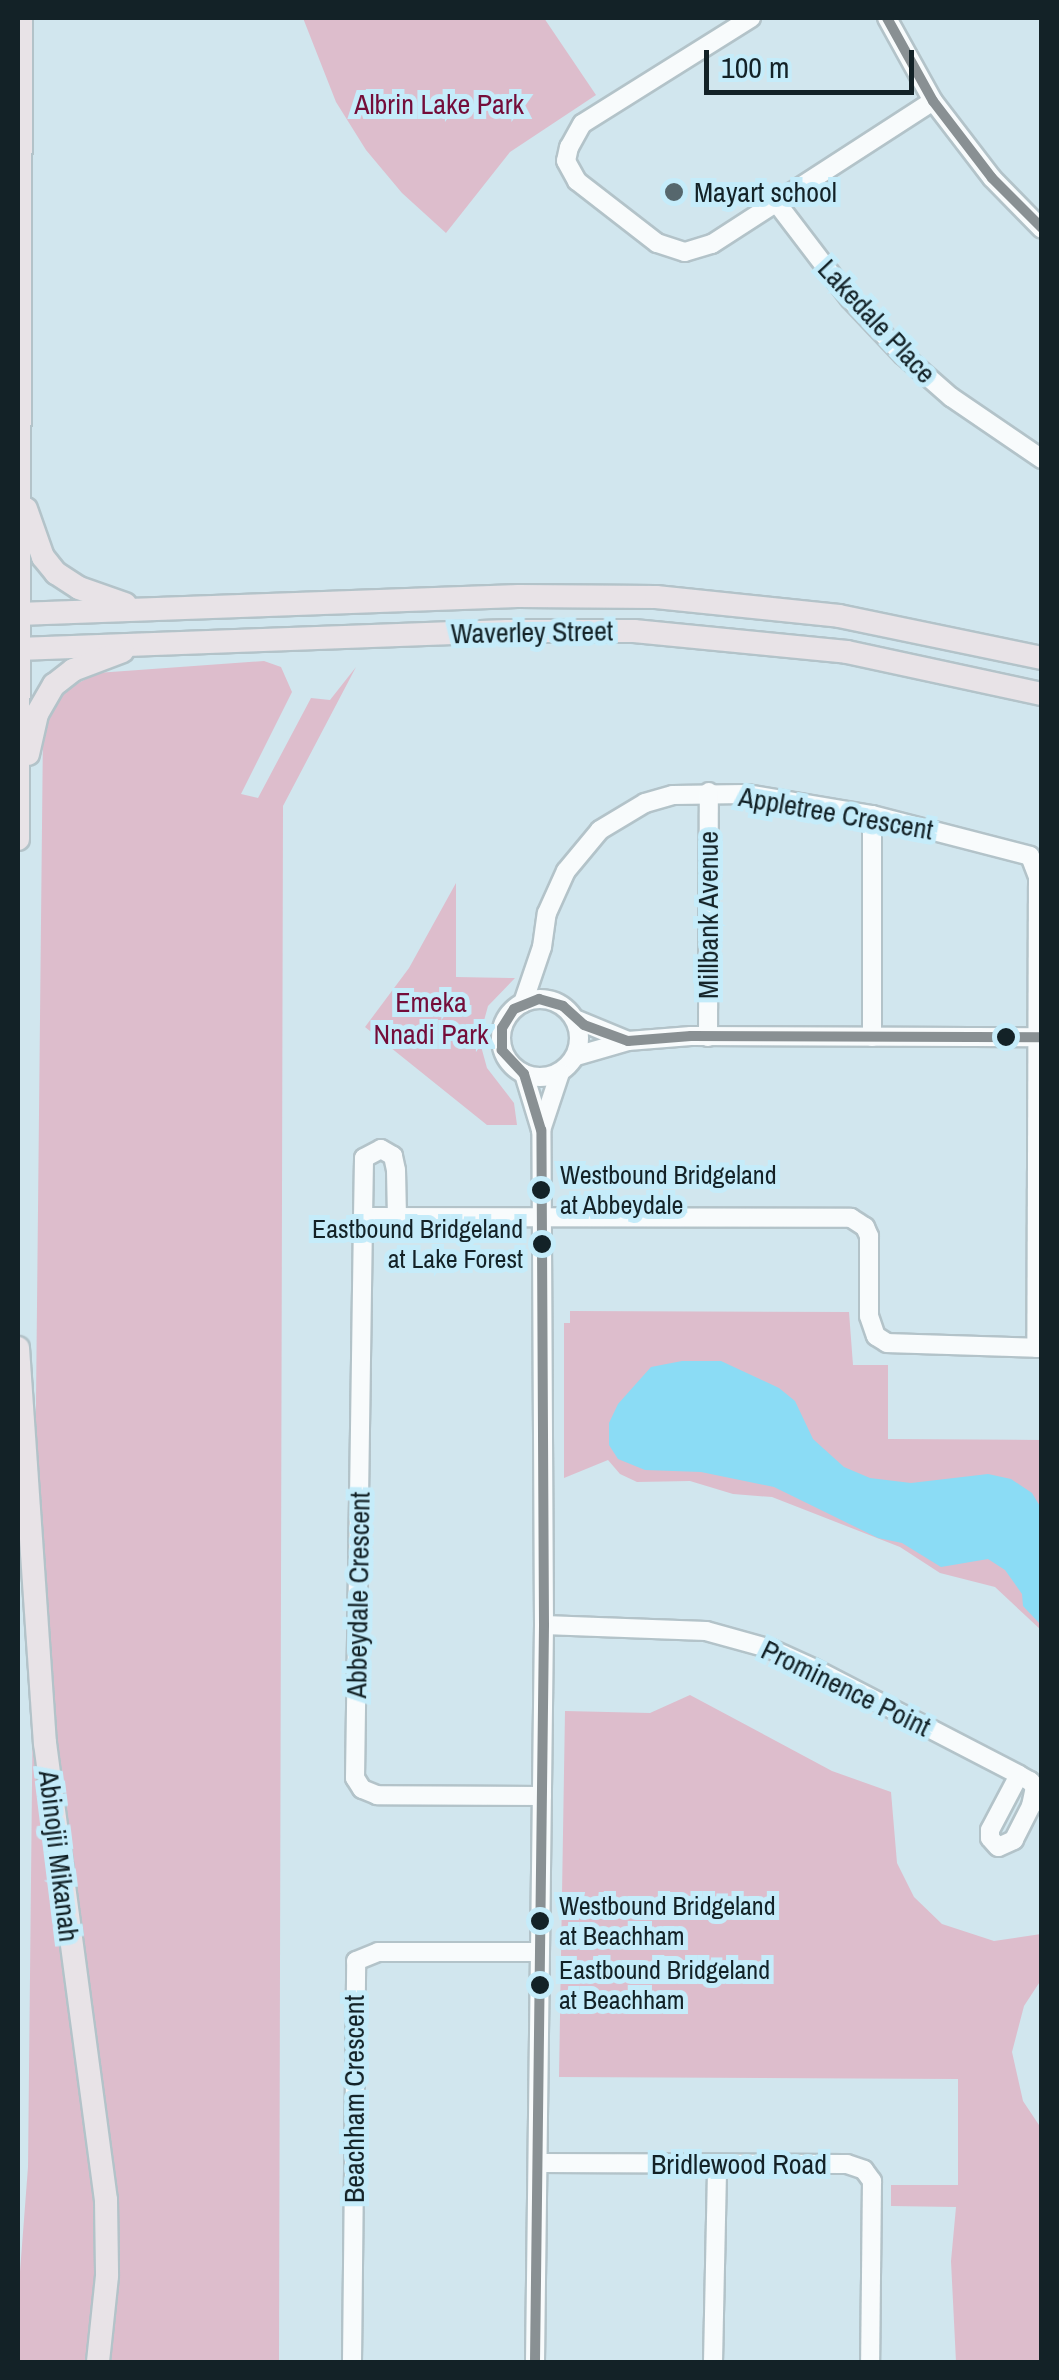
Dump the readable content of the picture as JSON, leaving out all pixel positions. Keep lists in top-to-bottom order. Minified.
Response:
{"streets":{"main road":["Waverley Street","Abinojii Mikanah"],"street":["Lakedale Place","Appletree Crescent","Millbank Avenue","Abbeydale Crescent","Prominence Point","Beachham Crescent","Bridlewood Road"]},"crossings":[["Appletree Crescent","Millbank Avenue"]],"parks":["Albrin Lake Park","Emeka Nnadi Park"],"places":["Mayart school","Westbound Bridgeland at Abbeydale","Eastbound Bridgeland at Lake Forest","Westbound Bridgeland at Beachham","Eastbound Bridgeland at Beachham"],"scale_bar":"100 m"}
